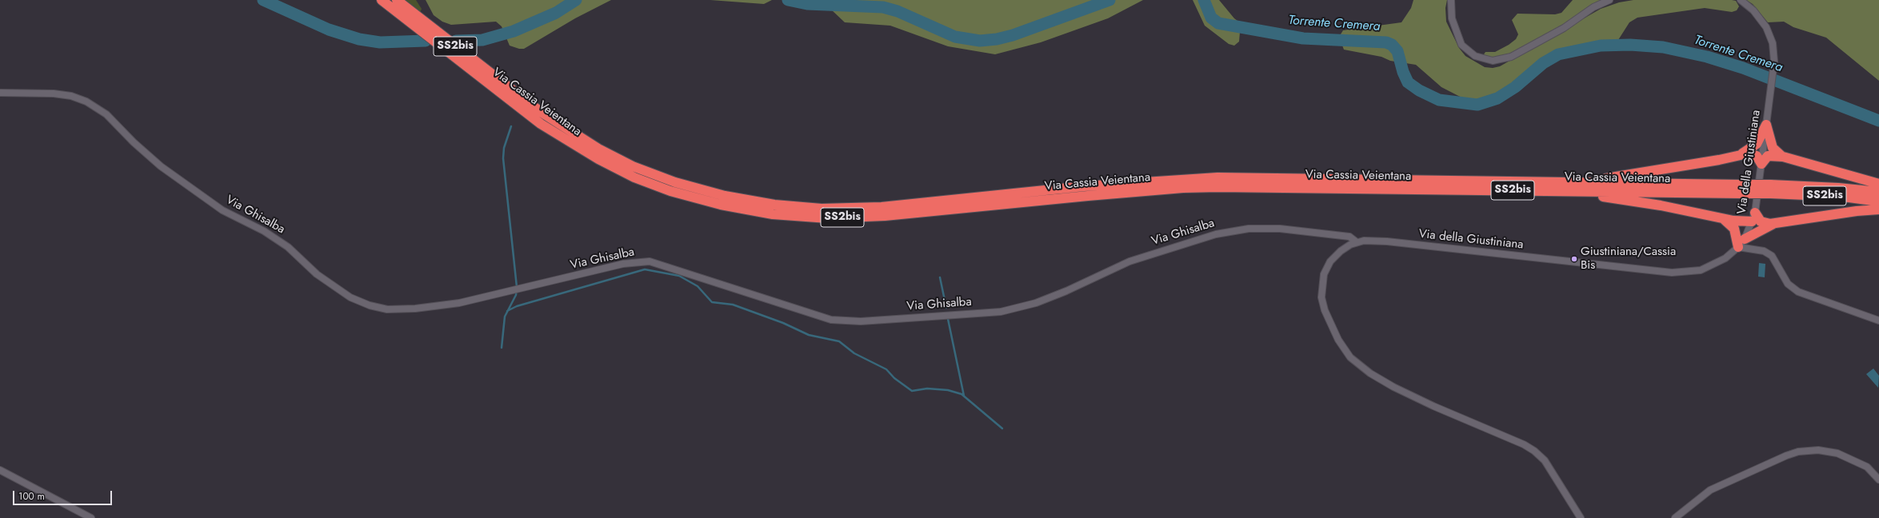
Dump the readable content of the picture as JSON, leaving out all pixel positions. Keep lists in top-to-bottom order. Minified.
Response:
{"streets":{"highway":["SS2bis","Via Cassia Veientana"],"street":["Via della Giustiniana","Via Ghisalba"]},"crossings":[["Via della Giustiniana","Via Ghisalba"]],"water":["Torrente Cremera"],"places":["Giustiniana/Cassia Bis"],"scale_bar":"100 m"}
